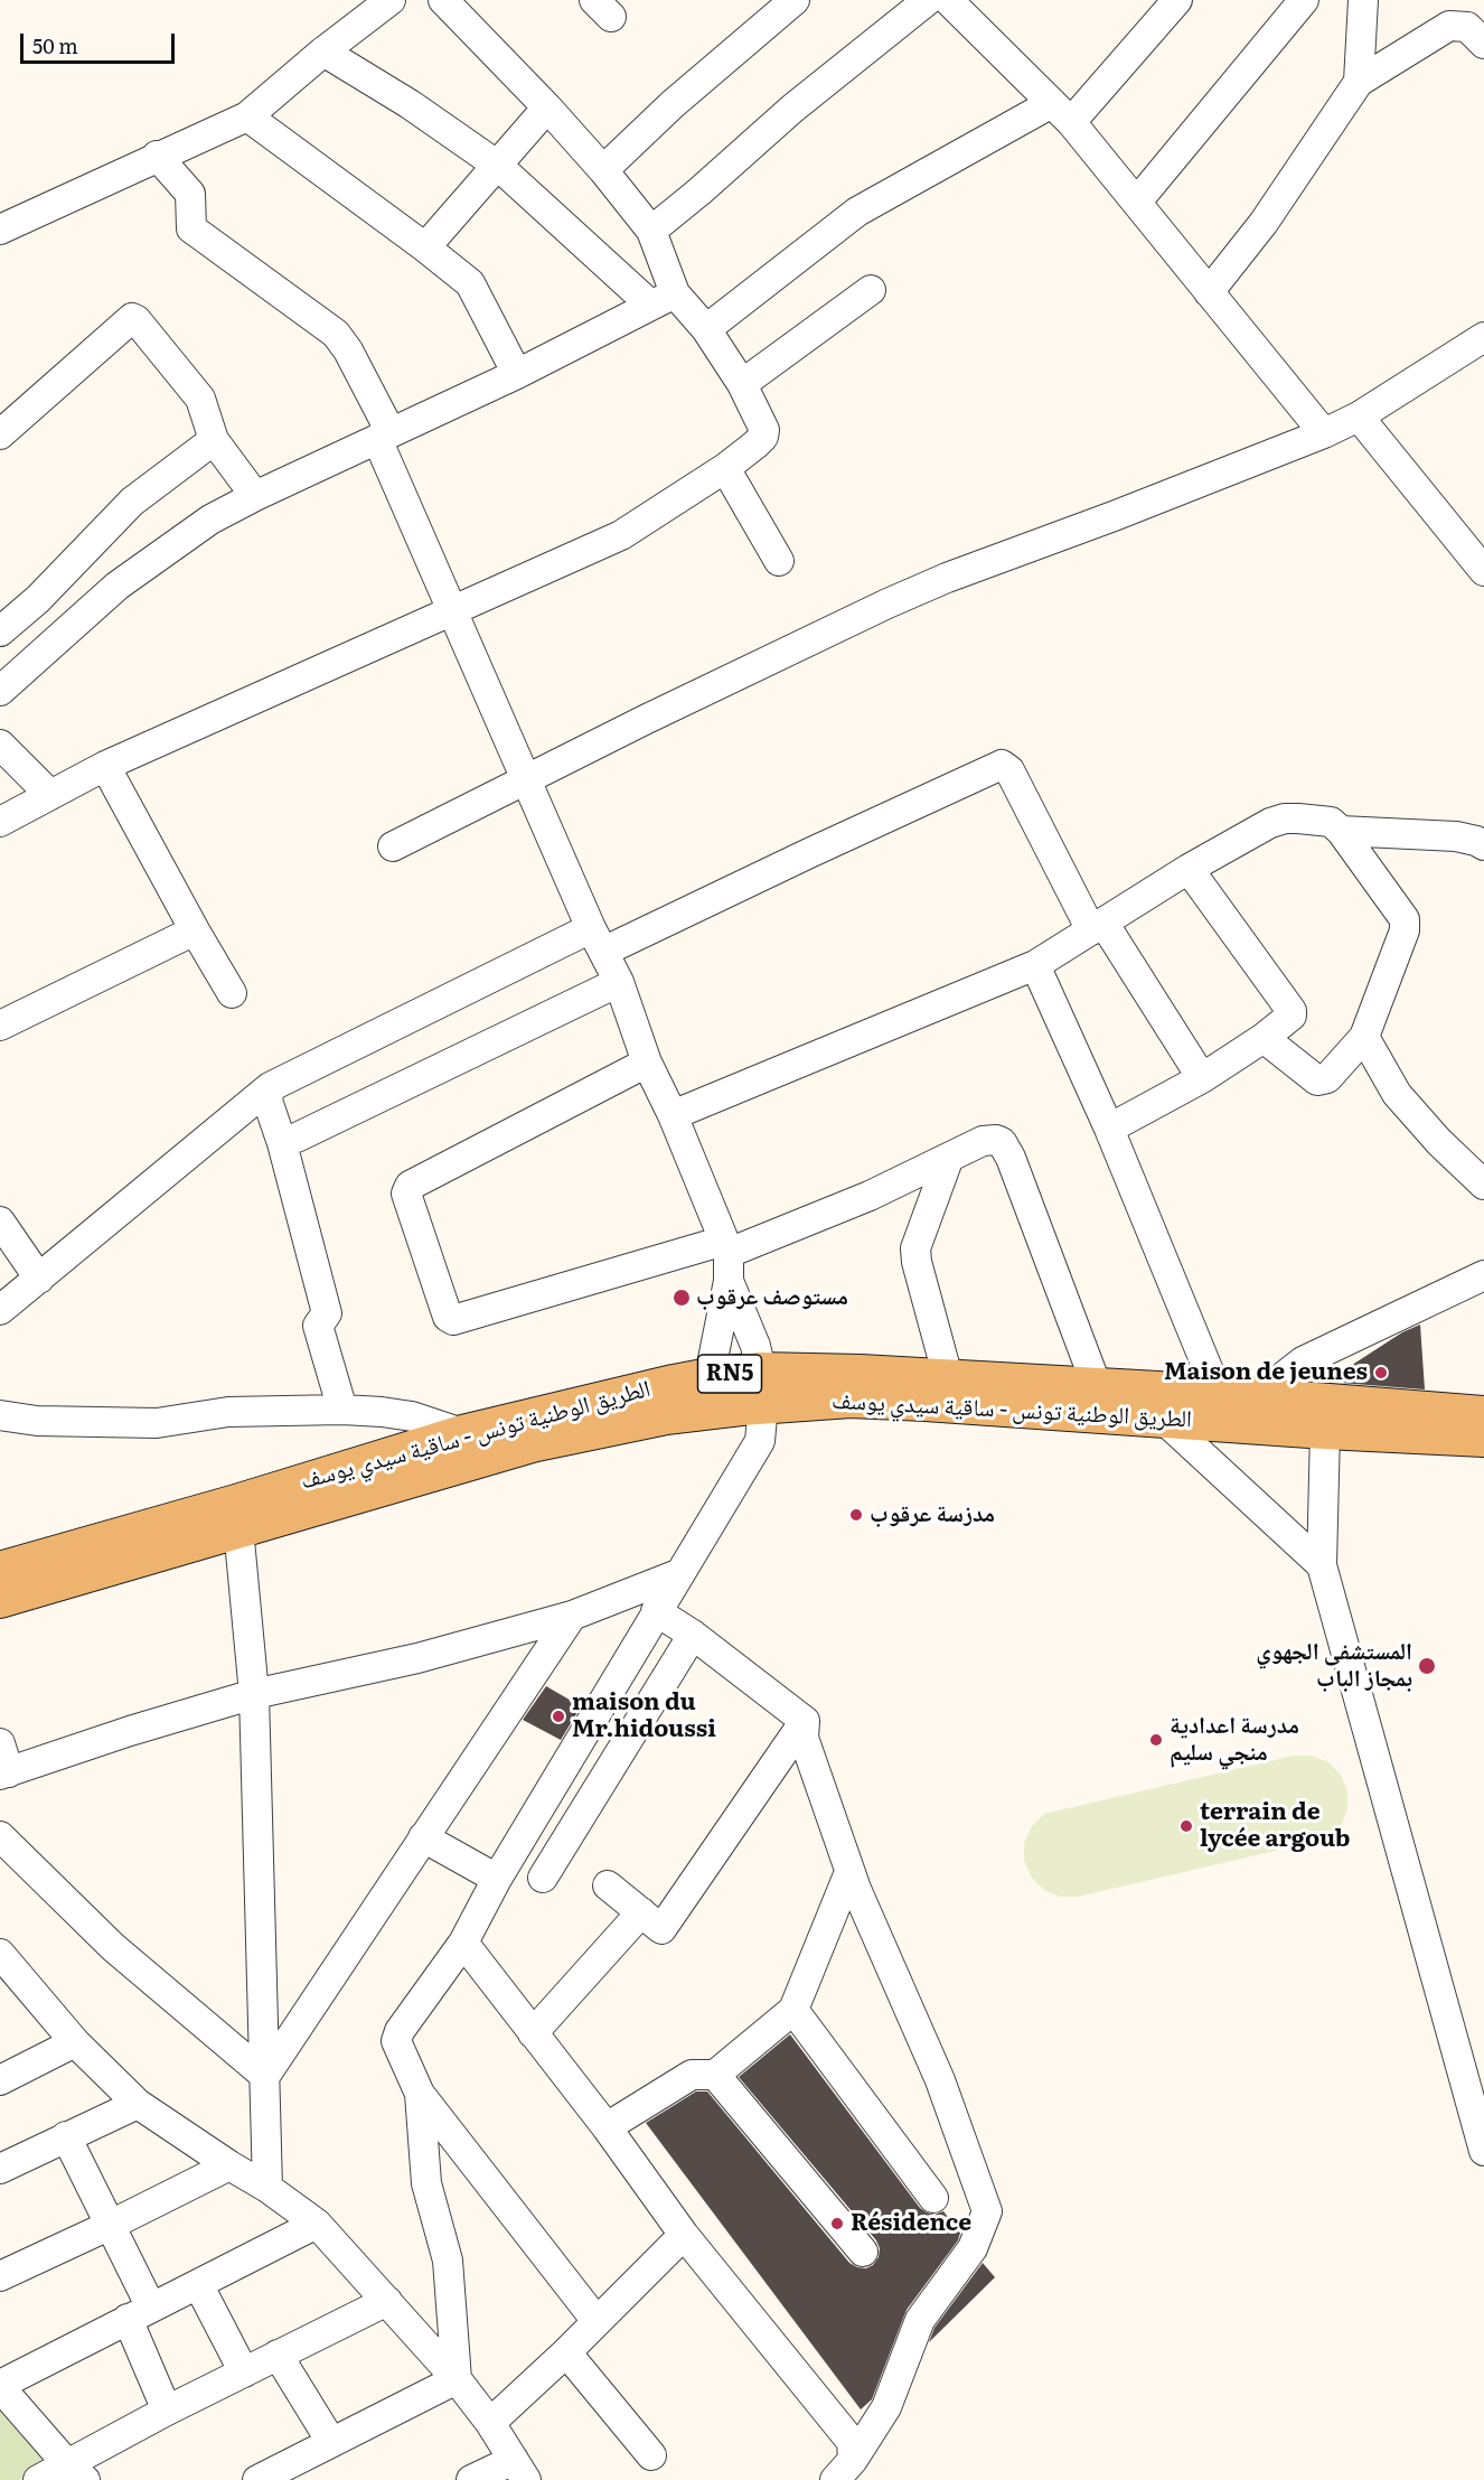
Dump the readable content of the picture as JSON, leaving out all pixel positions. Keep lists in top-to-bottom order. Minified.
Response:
{"streets":{"main road":["RN5","الطريق الوطنية تونس - ساقية سيدي يوسف"]},"places":["مستوصف عرقوب","Maison de jeunes","مدزسة عرقوب","المستشفى الجهوي بمجاز الباب","maison du Mr.hidoussi","مدرسة اعدادية منجي سليم","terrain de lycée argoub","Résidence"],"scale_bar":"50 m"}
